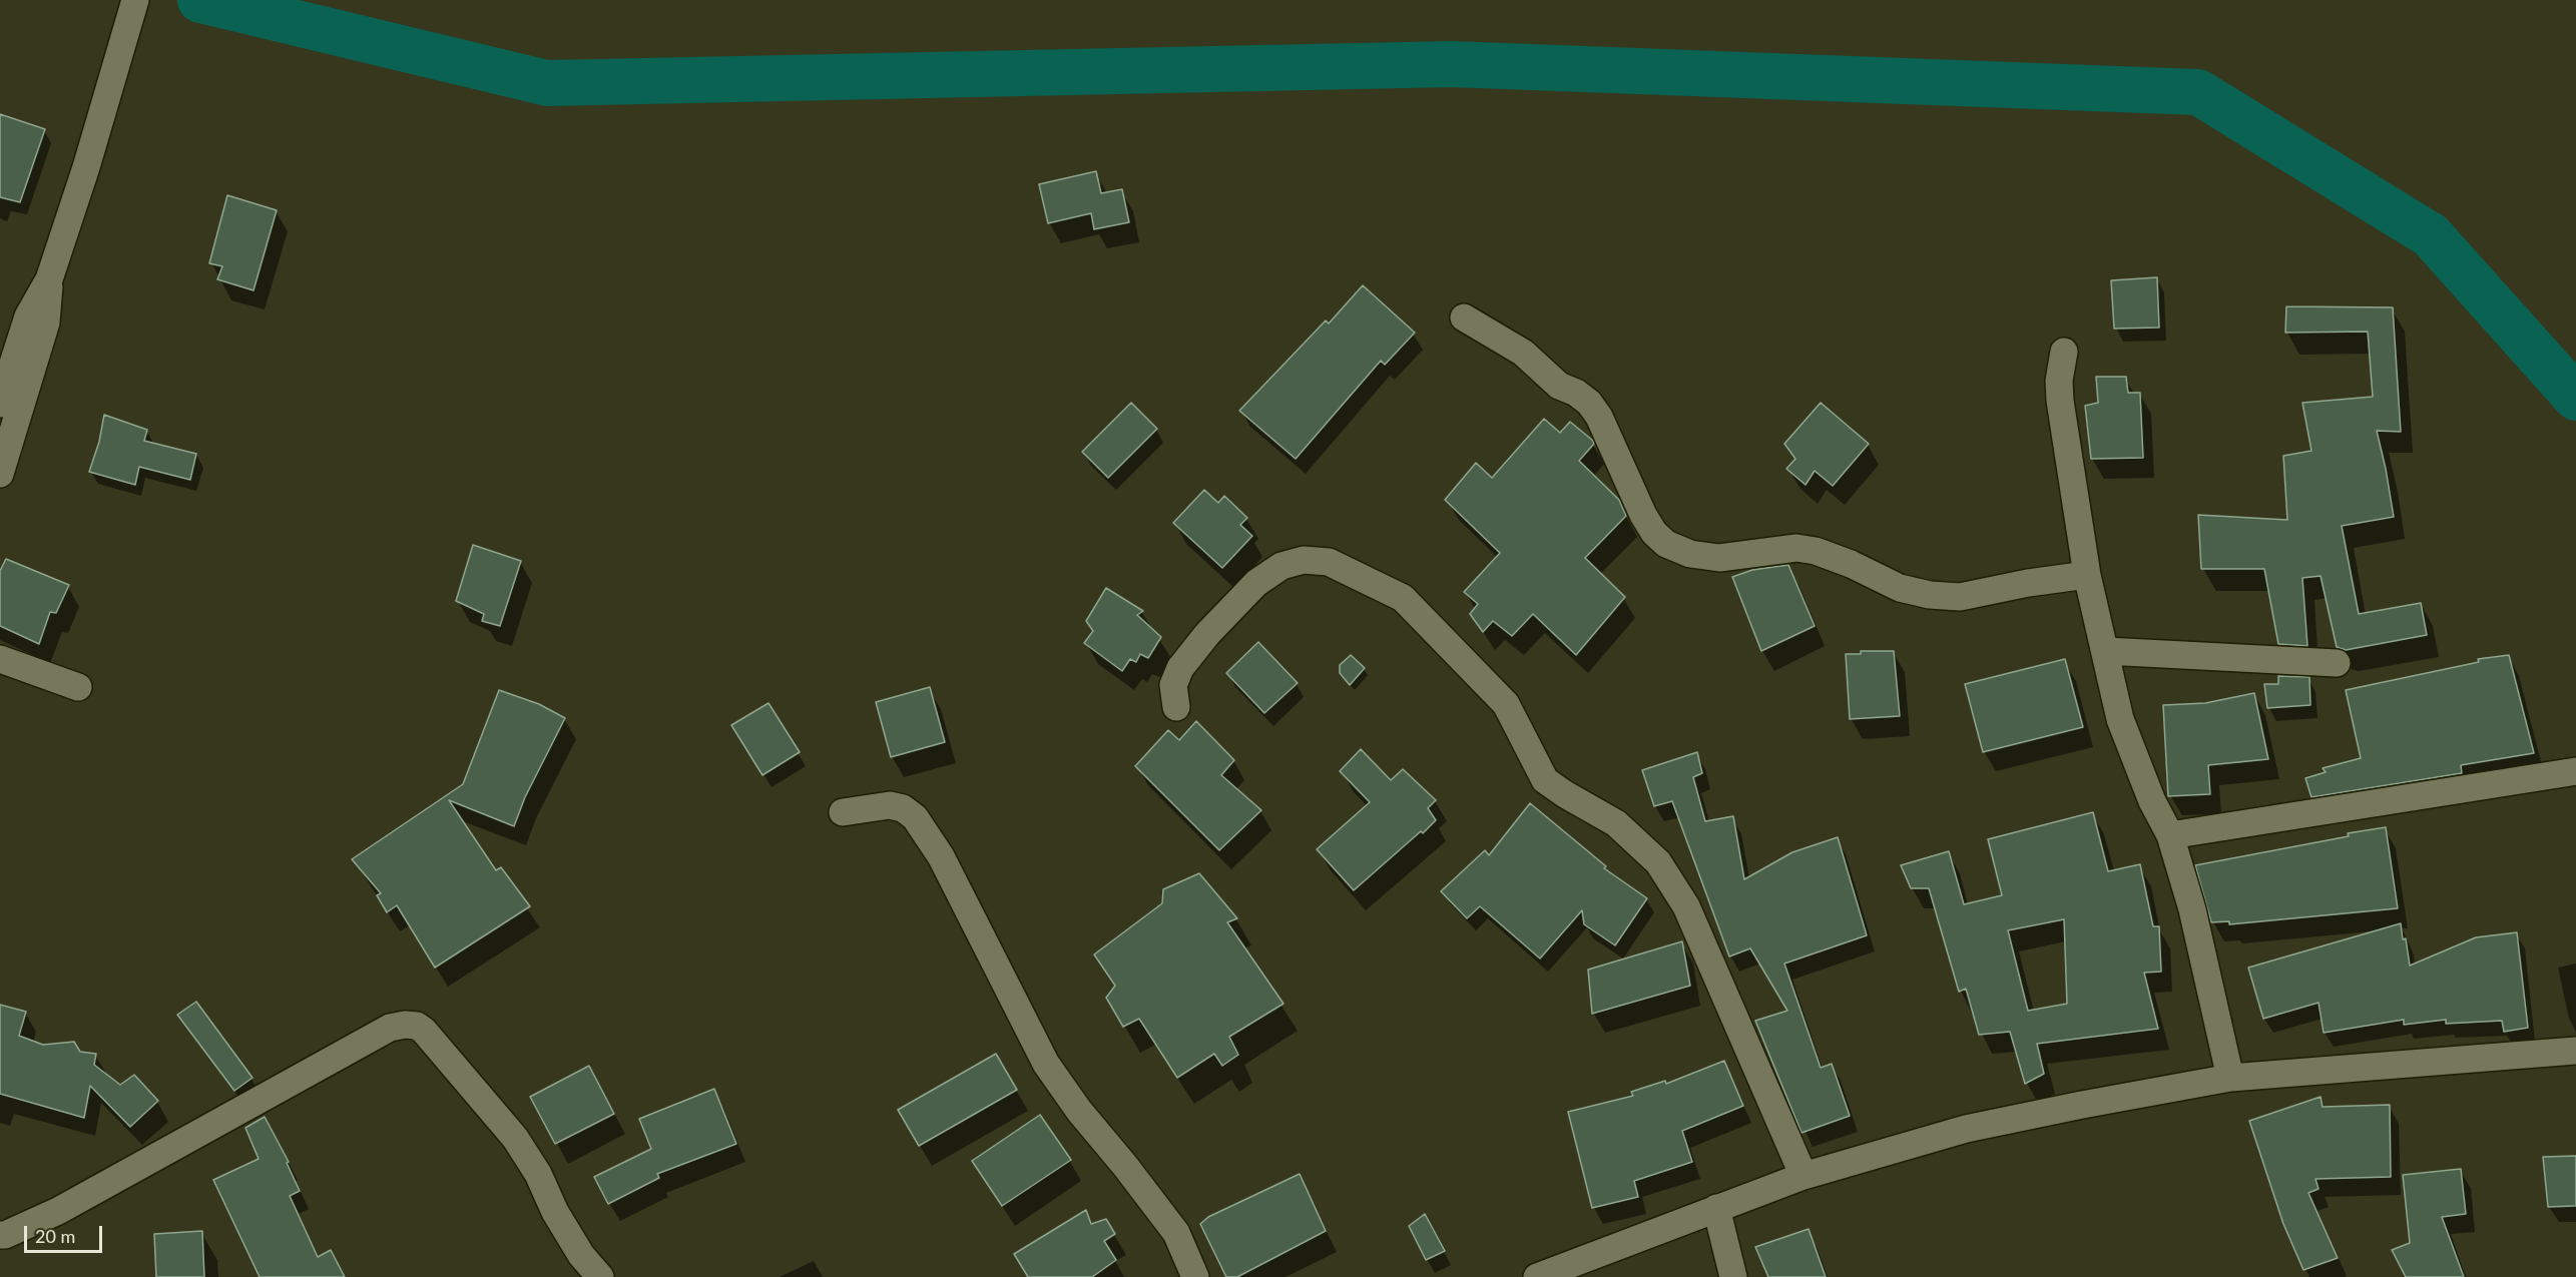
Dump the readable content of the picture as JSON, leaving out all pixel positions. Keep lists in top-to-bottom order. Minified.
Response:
{"scale_bar":"20 m"}
